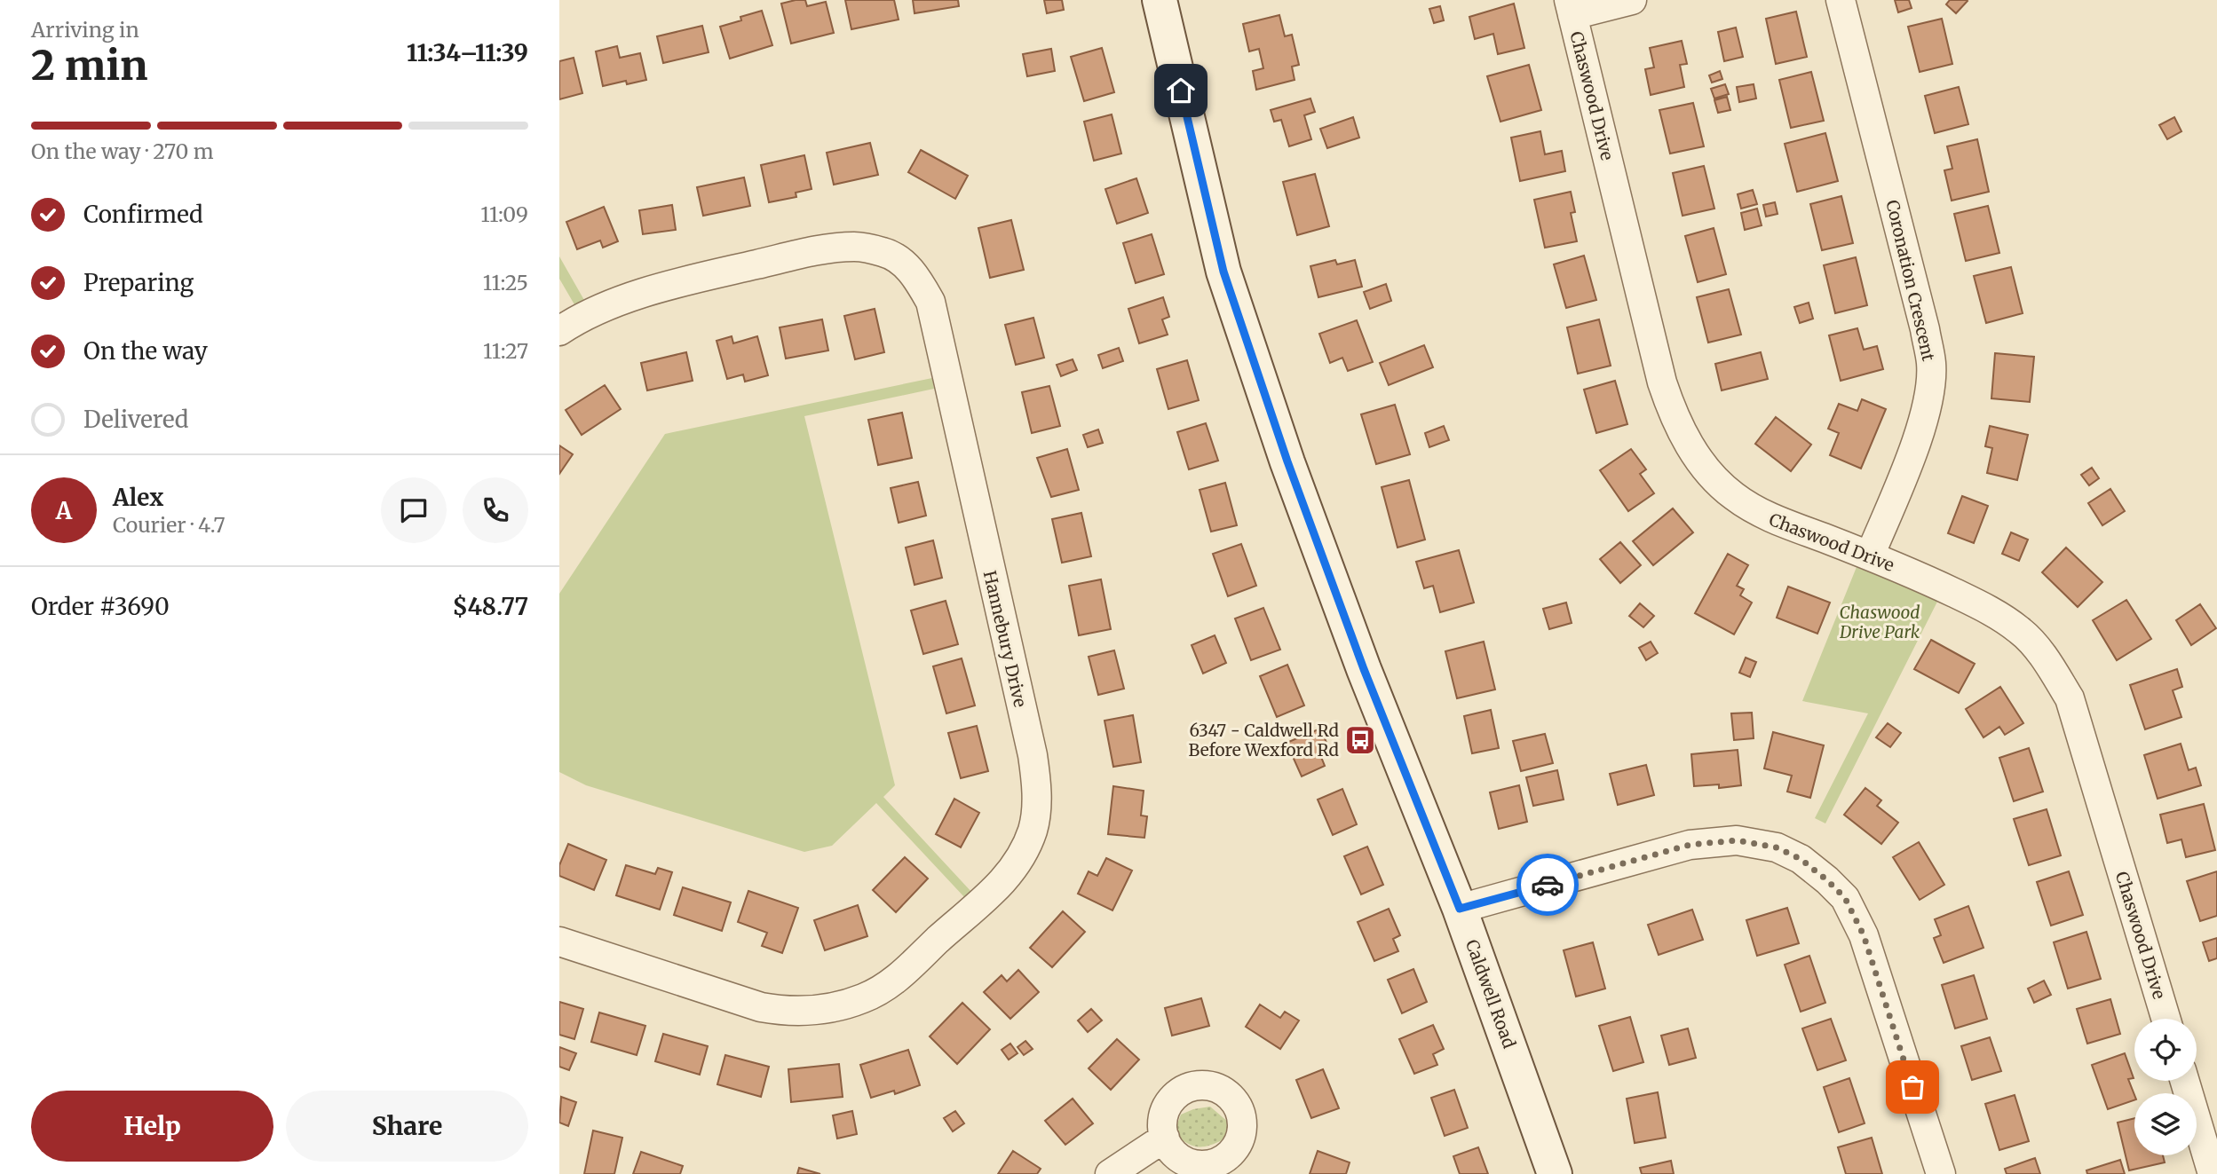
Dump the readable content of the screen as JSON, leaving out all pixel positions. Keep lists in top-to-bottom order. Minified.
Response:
{"streets":{"street":["Chaswood Drive","Coronation Crescent","Hannebury Drive","Caldwell Road"]},"crossings":[["Chaswood Drive","Coronation Crescent"]],"parks":["Chaswood Drive Park"],"places":{"bus stop":["6347 - Caldwell Rd Before Wexford Rd"]},"page":{"heading":["2 min","Arriving in","11:34–11:39"],"panel":["Alex","Courier · 4.7","Order #3690","$48.77"],"bar":"On the way · 270 m","list":[["Confirmed","11:09"],["Preparing","11:25"],["On the way","11:27"],"Delivered"],"round":"A","buttons":["Help","Share"]}}
